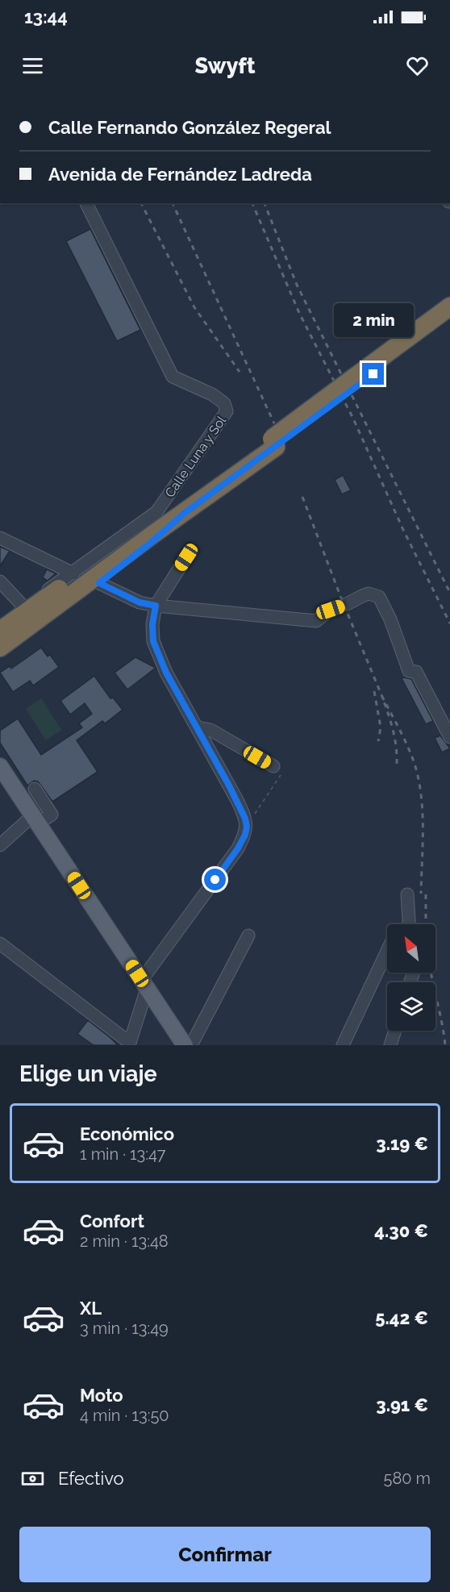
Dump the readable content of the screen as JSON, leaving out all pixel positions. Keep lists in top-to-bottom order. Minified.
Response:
{"streets":{"street":["Calle Luna y Sol"]},"north":"top left","page":{"status":"13:44","header":"Swyft","banner":["Calle Fernando González Regeral","Avenida de Fernández Ladreda"],"bubble":"2 min","heading":"Elige un viaje","list":[{"name":"Económico","note":"1 min · 13:47","value":"3.19 €"},{"name":"Confort","note":"2 min · 13:48","value":"4.30 €"},{"name":"XL","note":"3 min · 13:49","value":"5.42 €"},{"name":"Moto","note":"4 min · 13:50","value":"3.91 €"}],"pay":["Efectivo","580 m"],"buttons":"Confirmar"}}
